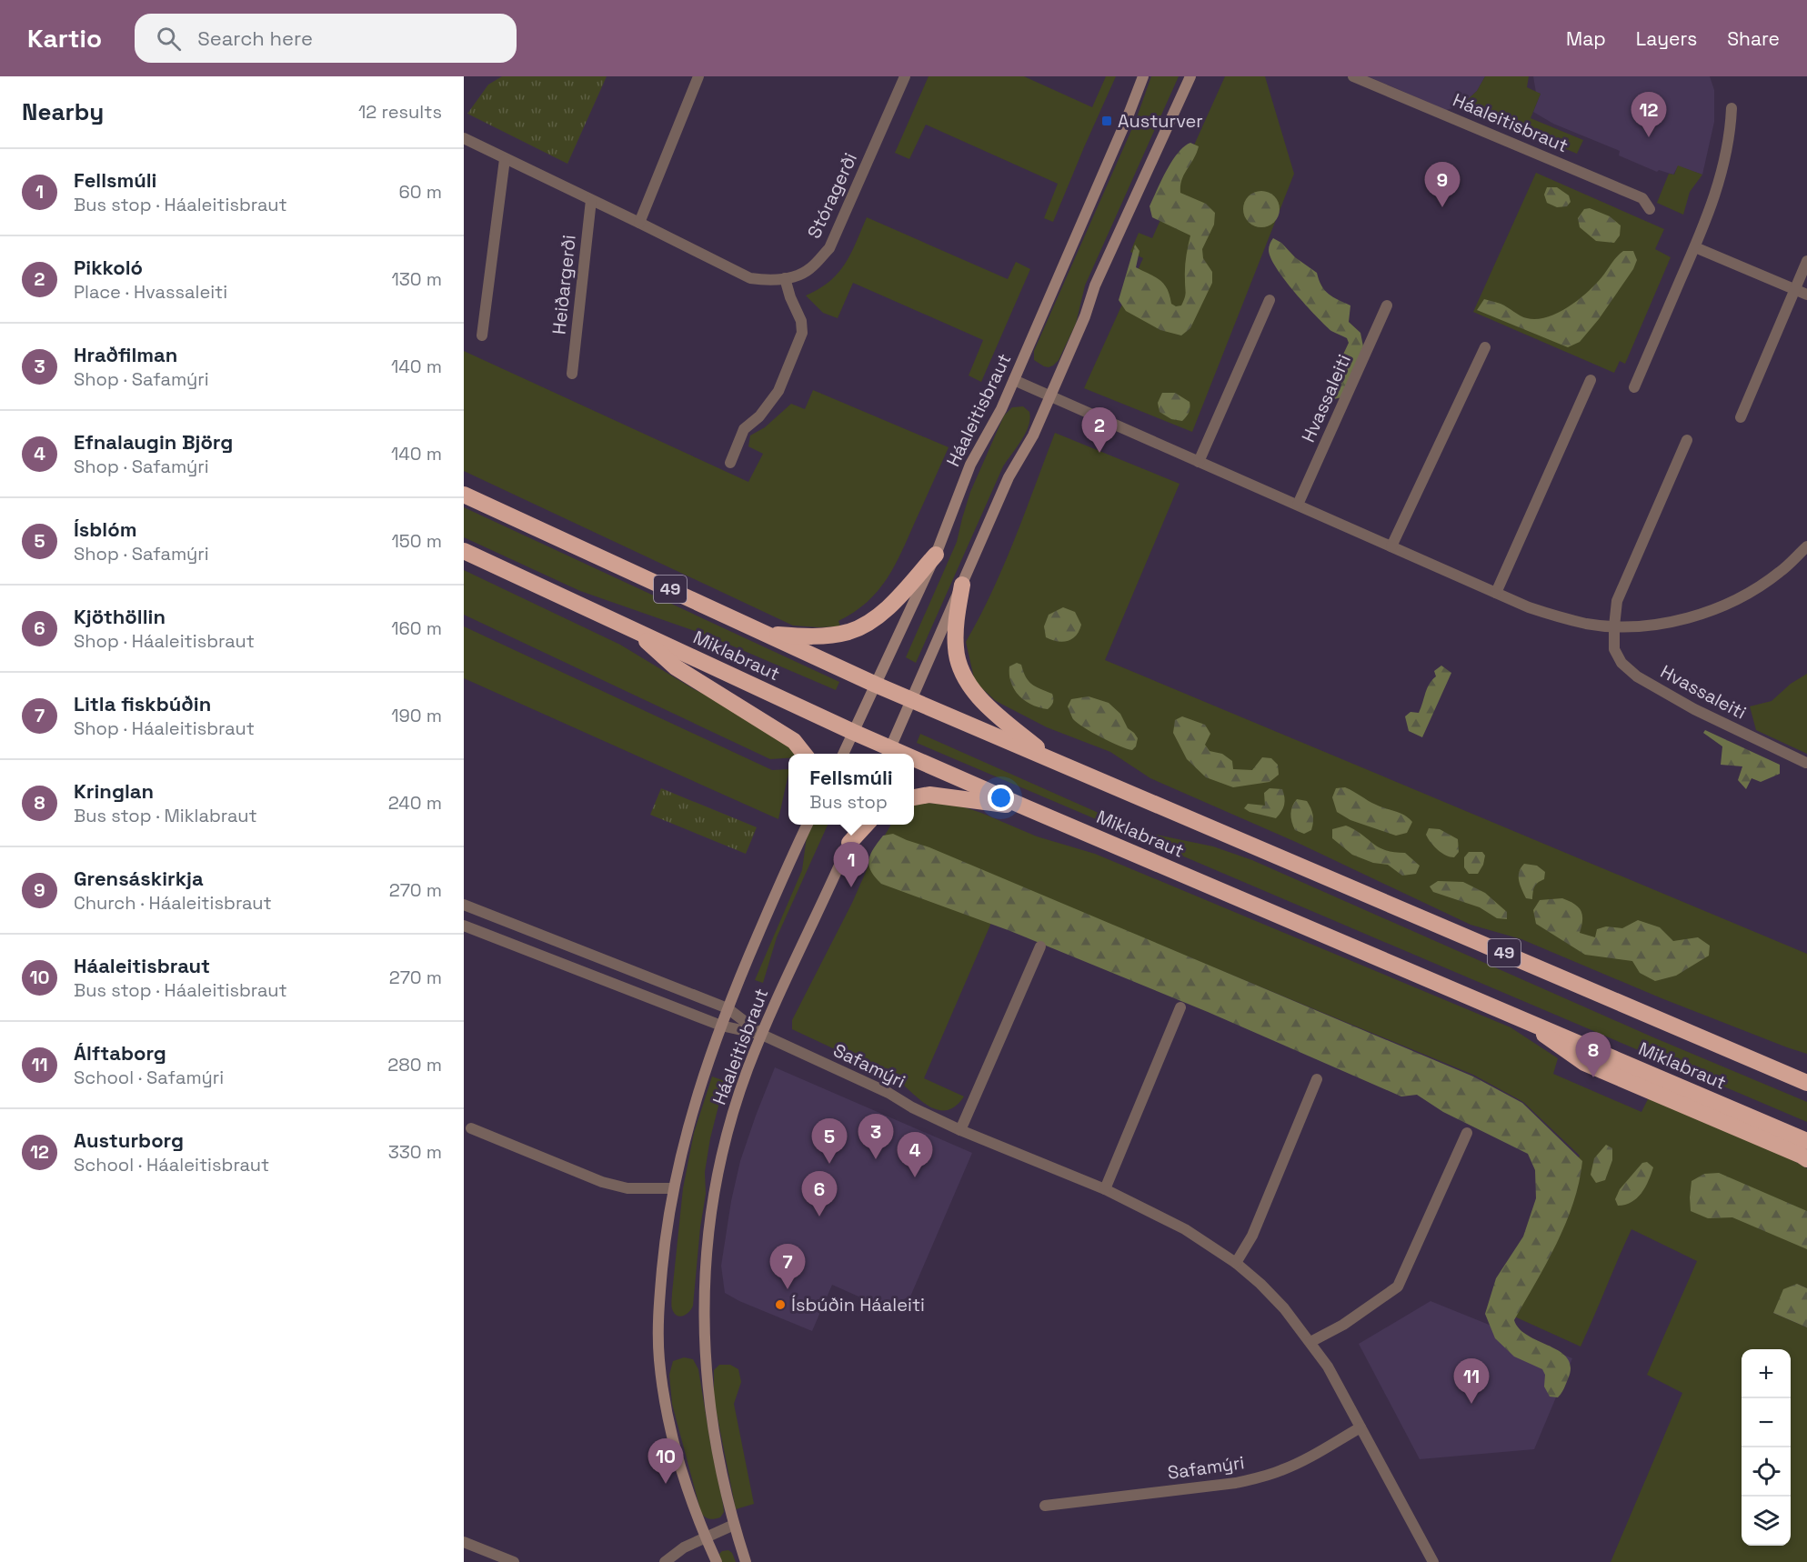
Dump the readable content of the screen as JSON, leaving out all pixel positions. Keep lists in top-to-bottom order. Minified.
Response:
{"streets":{"highway":["49","Miklabraut"],"street":["Háaleitisbraut","Stóragerði","Heiðargerði","Hvassaleiti","Safamýri"]},"crossings":[["Háaleitisbraut","Miklabraut"],["Háaleitisbraut","Safamýri"]],"places":{"transit":["Austurver"],"other":["Ísbúðin Háaleiti"]},"page":{"header":"Kartio","search":"Search here","nav":["Map","Layers","Share"],"heading":["Nearby","12 results"],"pins":["12","9","2","1","8","3","5","4","6","7","11","10"],"list":[{"mark":"1","name":"Fellsmúli","note":"Bus stop · Háaleitisbraut","value":"60 m"},{"mark":"2","name":"Pikkoló","note":"Place · Hvassaleiti","value":"130 m"},{"mark":"3","name":"Hraðfilman","note":"Shop · Safamýri","value":"140 m"},{"mark":"4","name":"Efnalaugin Björg","note":"Shop · Safamýri","value":"140 m"},{"mark":"5","name":"Ísblóm","note":"Shop · Safamýri","value":"150 m"},{"mark":"6","name":"Kjöthöllin","note":"Shop · Háaleitisbraut","value":"160 m"},{"mark":"7","name":"Litla fiskbúðin","note":"Shop · Háaleitisbraut","value":"190 m"},{"mark":"8","name":"Kringlan","note":"Bus stop · Miklabraut","value":"240 m"},{"mark":"9","name":"Grensáskirkja","note":"Church · Háaleitisbraut","value":"270 m"},{"mark":"10","name":"Háaleitisbraut","note":"Bus stop · Háaleitisbraut","value":"270 m"},{"mark":"11","name":"Álftaborg","note":"School · Safamýri","value":"280 m"},{"mark":"12","name":"Austurborg","note":"School · Háaleitisbraut","value":"330 m"}],"popup":["Fellsmúli","Bus stop"],"map_buttons":["+","−"]}}
